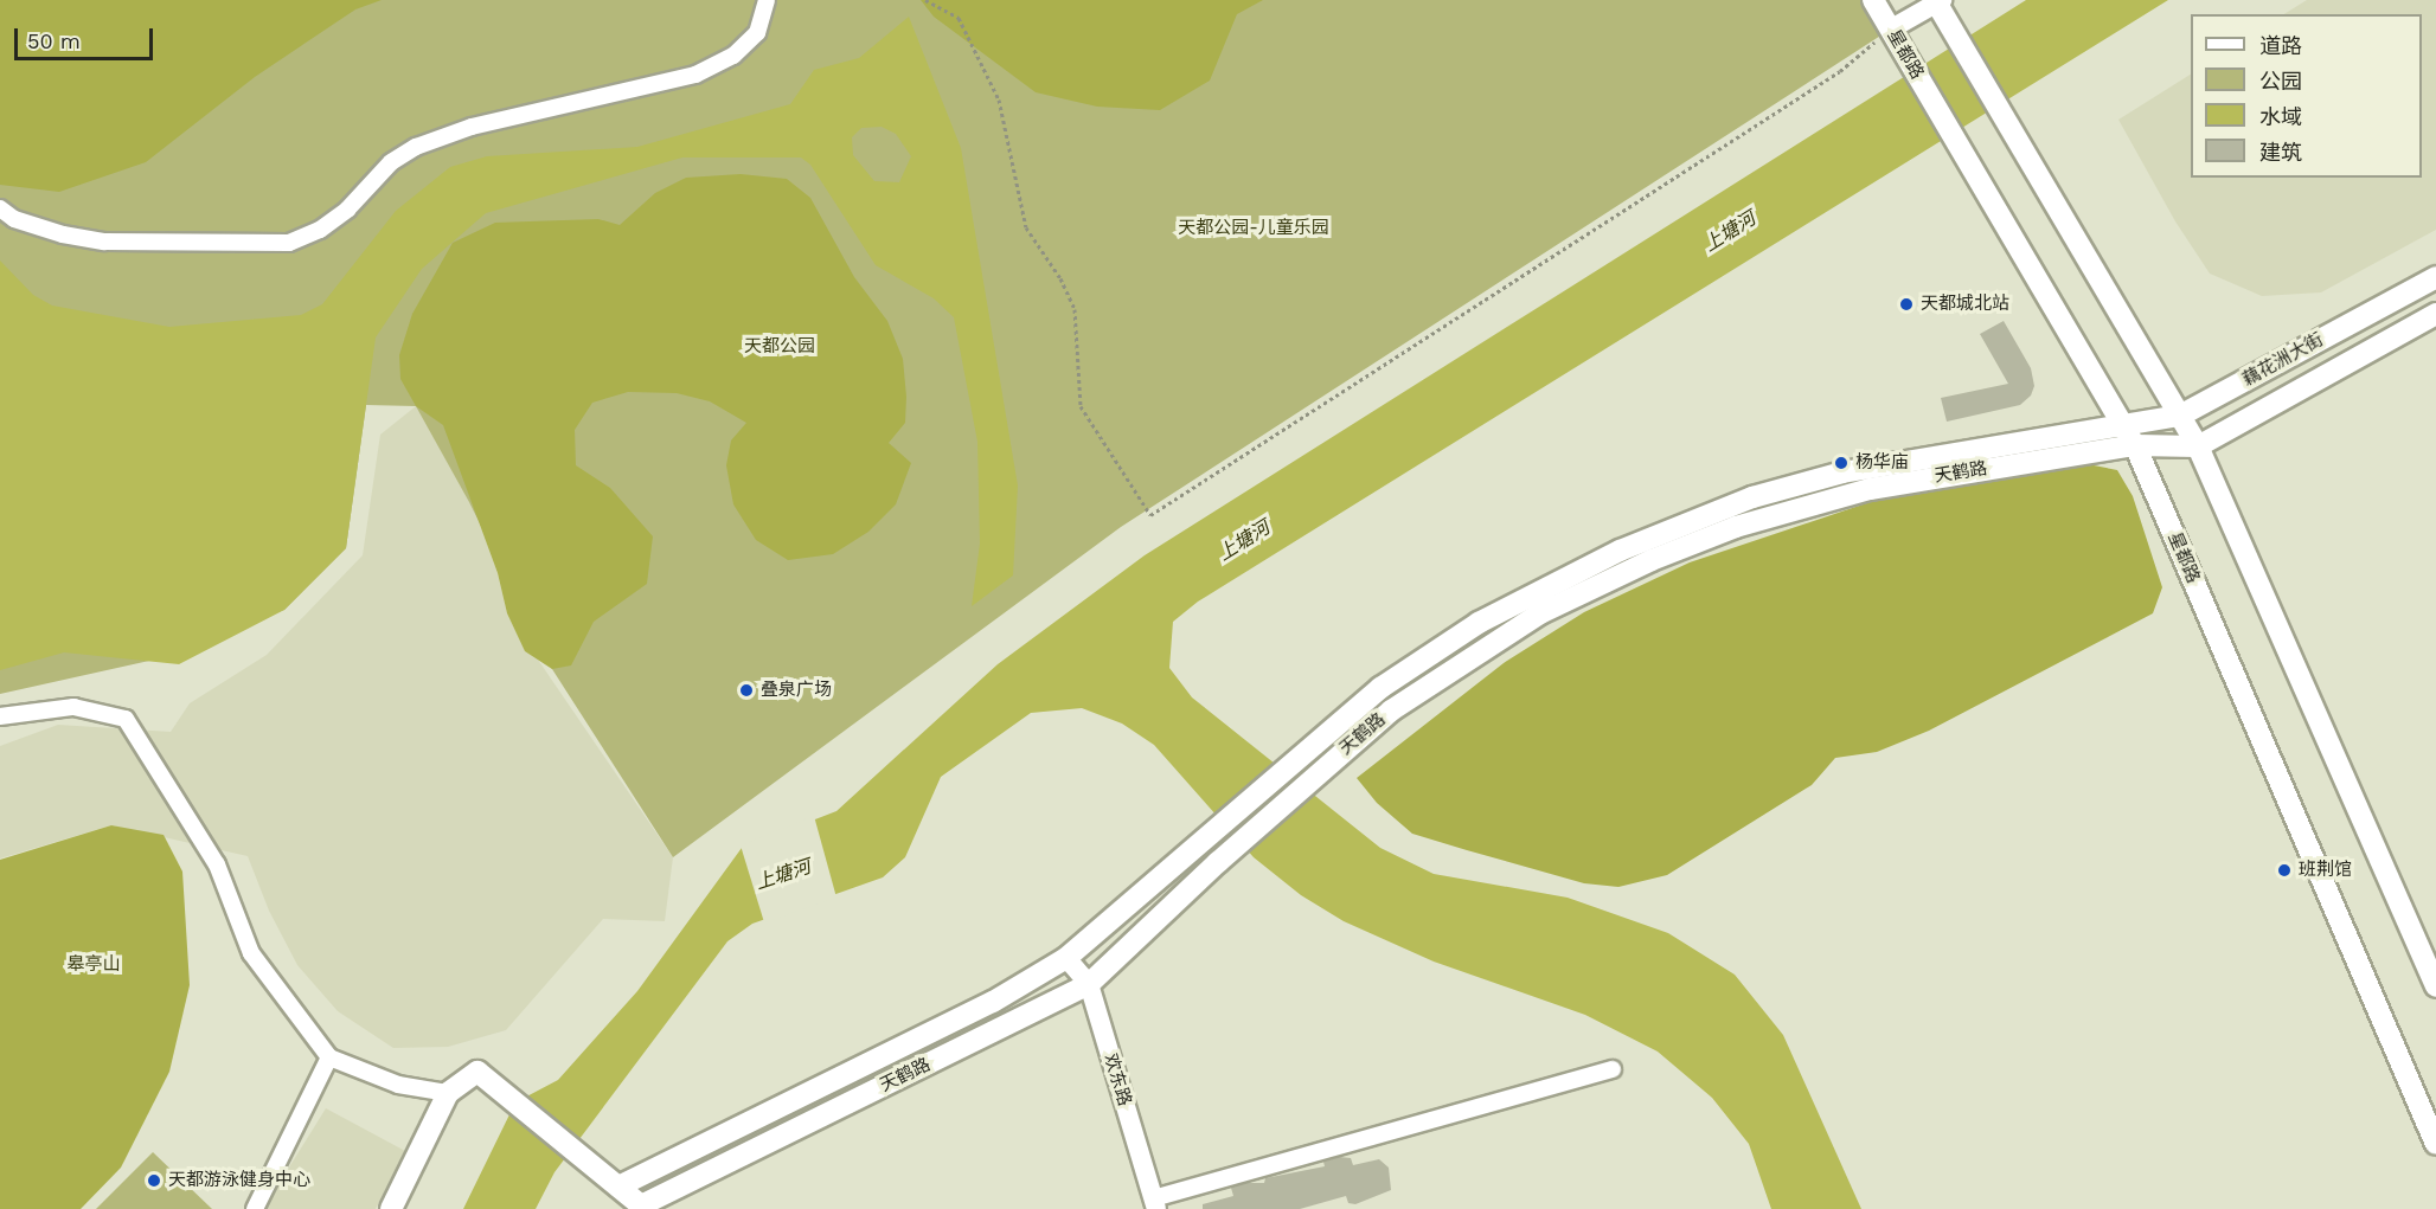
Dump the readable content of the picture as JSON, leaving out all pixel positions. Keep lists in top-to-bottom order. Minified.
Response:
{"streets":{"main road":["星都路","藕花洲大街","天鹤路"],"street":["欢东路"]},"crossings":[["星都路","藕花洲大街"],["星都路","天鹤路"],["藕花洲大街","天鹤路"],["天鹤路","欢东路"]],"water":["上塘河"],"parks":["天都公园-儿童乐园","天都公园","皋亭山"],"places":["天都城北站","杨华庙","叠泉广场","班荆馆","天都游泳健身中心"],"legend":["道路","公园","水域","建筑"],"scale_bar":"50 m"}
